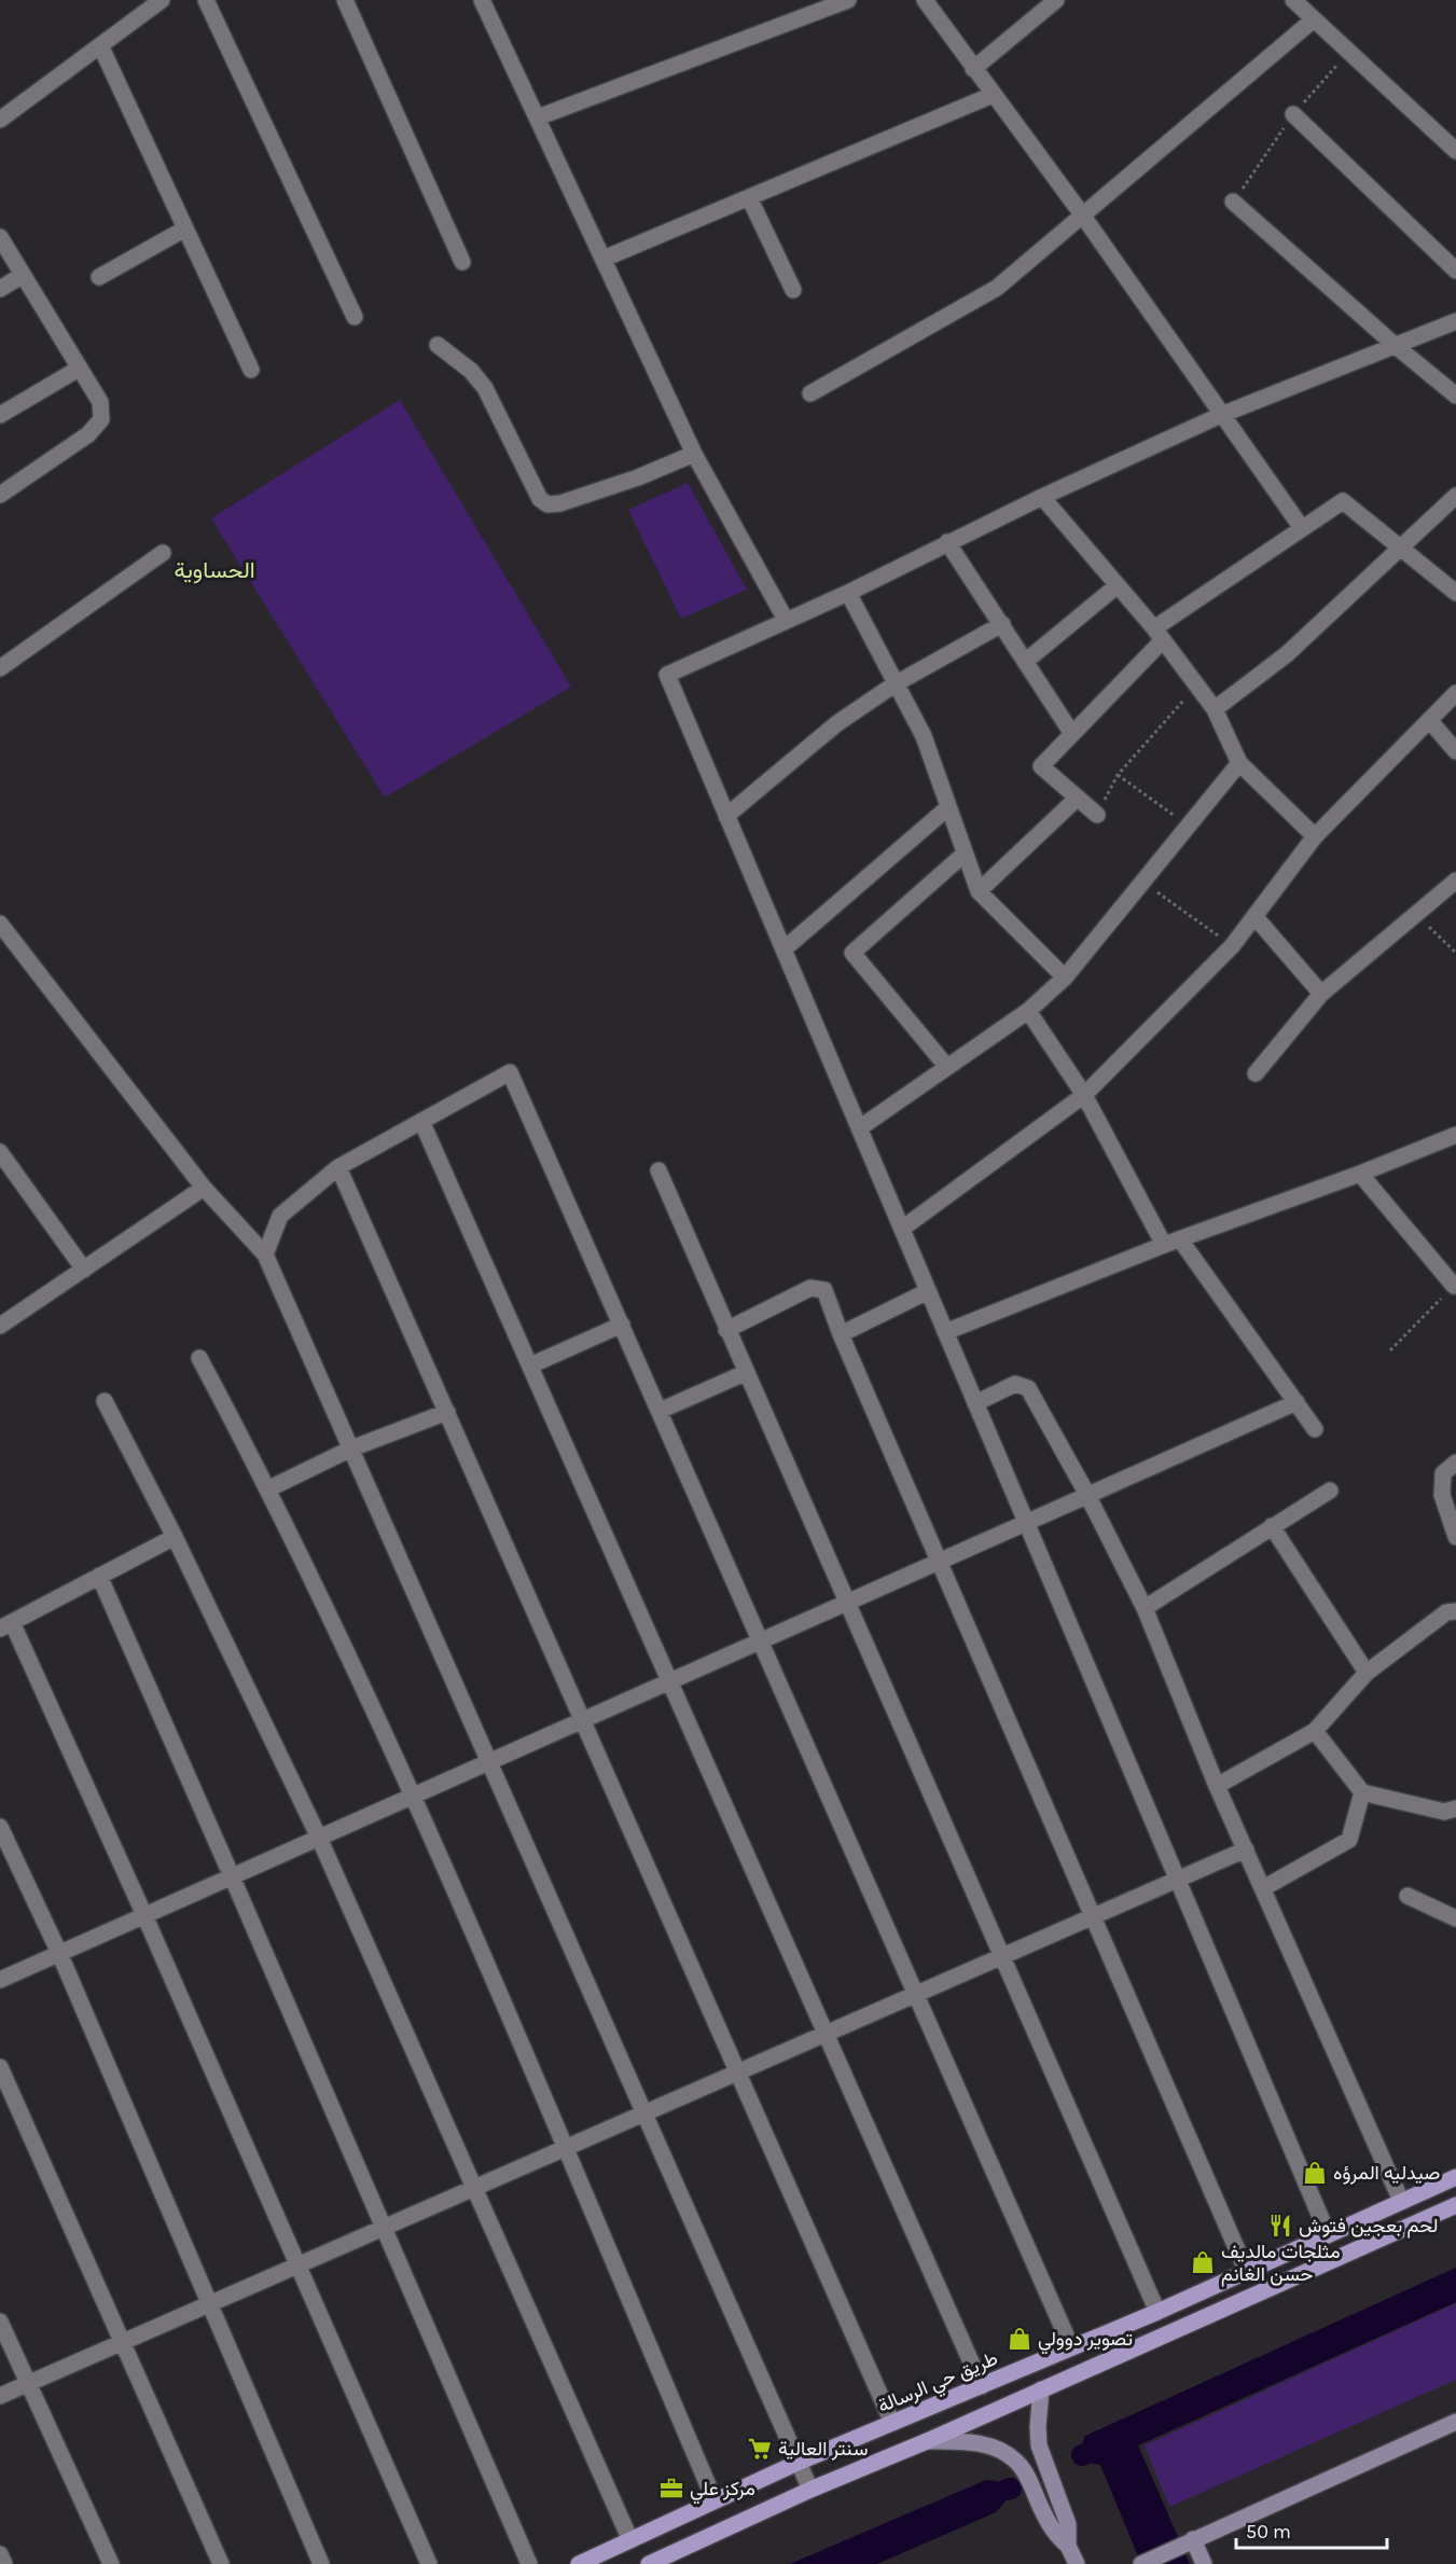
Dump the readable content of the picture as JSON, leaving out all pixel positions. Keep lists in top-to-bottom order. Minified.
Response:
{"streets":{"main road":["طريق حي الرسالة"]},"districts":["الحساوية"],"places":{"shop":["صيدليه المرؤه","مثلجات مالديف حسن الغانم","تصوير دوولي"],"restaurant":["لحم بعجين فتوش"],"supermarket":["سنتر العالية"],"office":["مركز علي"]},"scale_bar":"50 m"}
